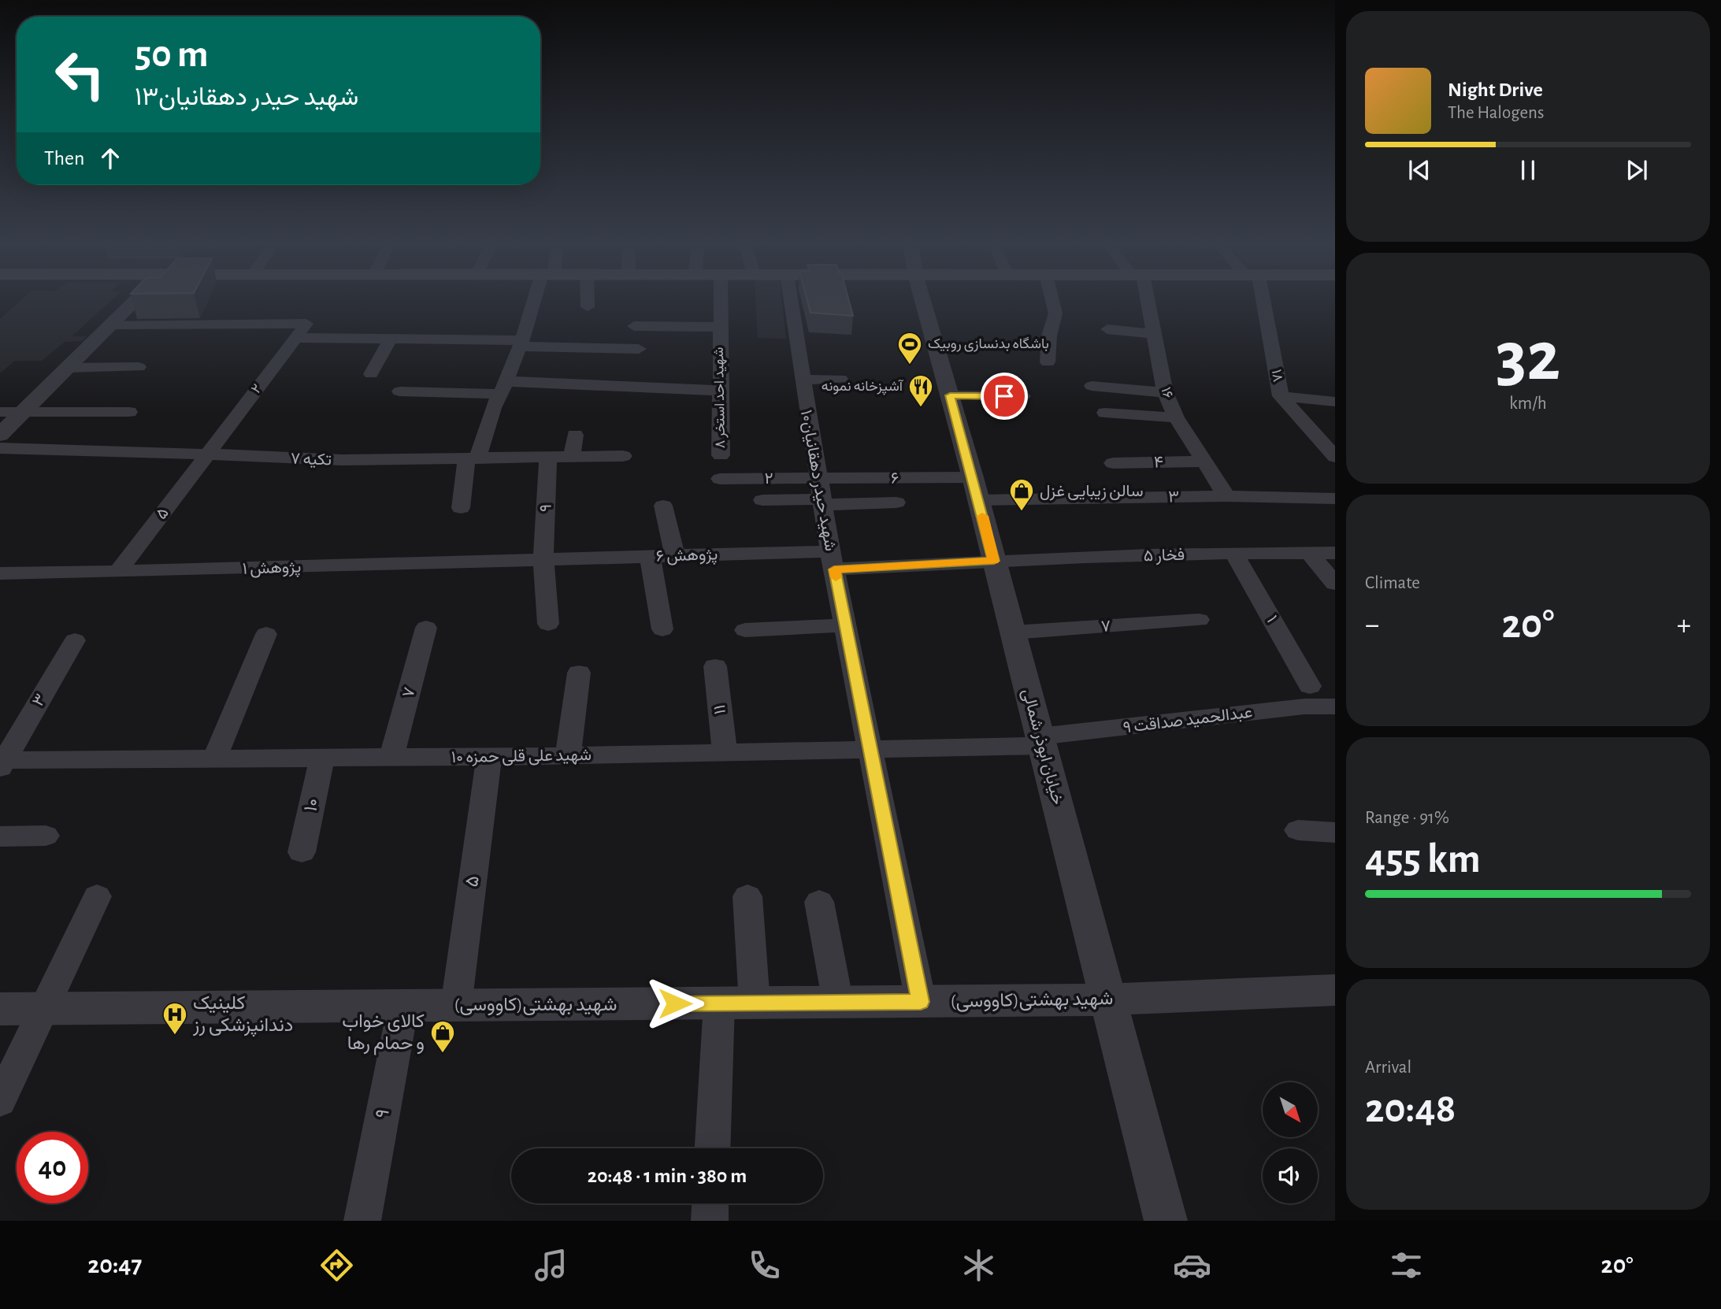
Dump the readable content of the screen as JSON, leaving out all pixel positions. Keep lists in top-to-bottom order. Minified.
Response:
{"streets":{"street":["۱۸","۲","۱۶","شهید احد استخر ۸","تکیه ۷","۴","۶","شهید حیدر دهقانیان۱۰","۳","۹","۵","پژوهش ۶","فخار ۵","پژوهش ۱","۱","۷","۱۱","عبدالحمید صداقت ۹","خیابان ابوذر شمالی","شهید علی قلی حمزه ۱۰","۱۰","شهید بهشتی(کاووسی)"]},"crossings":[["۲","تکیه ۷"],["۲","۶"],["۲","شهید حیدر دهقانیان۱۰"],["۲","۵"],["۱۶","۴"],["۱۶","۳"],["تکیه ۷","۹"],["تکیه ۷","۵"],["۶","شهید حیدر دهقانیان۱۰"],["۶","۳"],["۶","خیابان ابوذر شمالی"],["شهید حیدر دهقانیان۱۰","پژوهش ۶"],["شهید حیدر دهقانیان۱۰","فخار ۵"],["شهید حیدر دهقانیان۱۰","شهید علی قلی حمزه ۱۰"],["شهید حیدر دهقانیان۱۰","شهید بهشتی(کاووسی)"],["۳","خیابان ابوذر شمالی"],["۳","شهید علی قلی حمزه ۱۰"],["۹","پژوهش ۶"],["۹","پژوهش ۱"],["۹","شهید بهشتی(کاووسی)"],["۵","پژوهش ۱"],["۵","شهید علی قلی حمزه ۱۰"],["۵","شهید بهشتی(کاووسی)"],["پژوهش ۶","فخار ۵"],["پژوهش ۶","پژوهش ۱"],["فخار ۵","۱"],["فخار ۵","خیابان ابوذر شمالی"],["۷","خیابان ابوذر شمالی"],["۷","شهید علی قلی حمزه ۱۰"],["۱۱","شهید علی قلی حمزه ۱۰"],["عبدالحمید صداقت ۹","خیابان ابوذر شمالی"],["عبدالحمید صداقت ۹","شهید علی قلی حمزه ۱۰"],["خیابان ابوذر شمالی","شهید علی قلی حمزه ۱۰"],["خیابان ابوذر شمالی","شهید بهشتی(کاووسی)"],["شهید علی قلی حمزه ۱۰","۱۰"]],"places":{"sports":["باشگاه بدنسازی روبیک"],"restaurant":["آشپزخانه نمونه"],"shop":["سالن زیبایی غزل","کالای خواب و حمام رها"],"hospital":["کلینیک دندانپزشکی رز"]},"north":"bottom right","page":{"turn":["50 m","شهید حیدر دهقانیان۱۳"],"song":["Night Drive","The Halogens"],"then":"Then","tile":[["32","km/h"],"Climate",["Range · 91%","455 km"],["Arrival","20:48"]],"heat":["−","20°","+"],"limit":"40","trip":"20:48 · 1 min · 380 m","tabs":["20:47","20°"]}}
